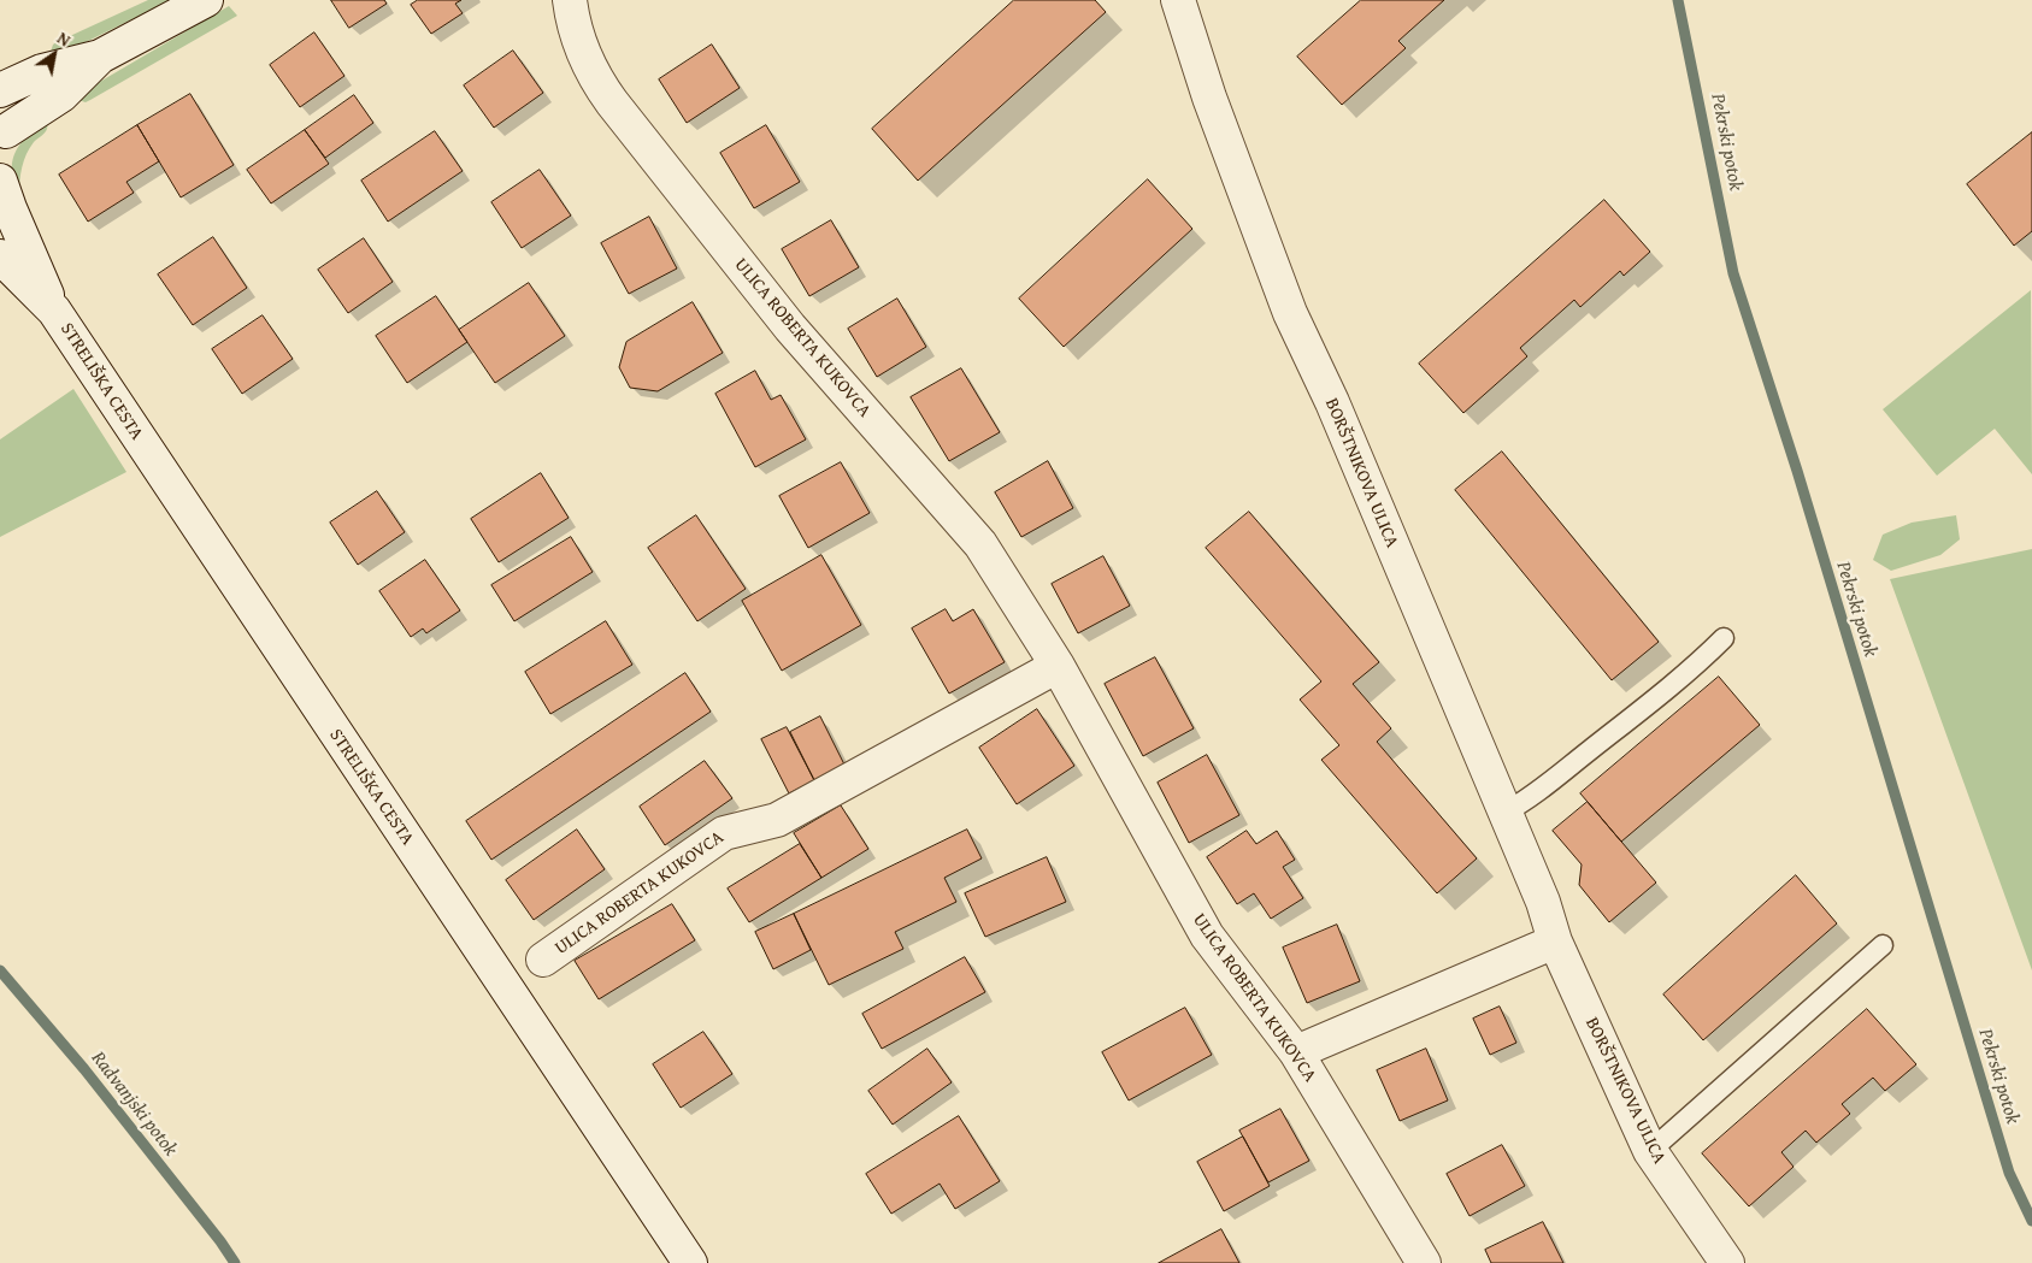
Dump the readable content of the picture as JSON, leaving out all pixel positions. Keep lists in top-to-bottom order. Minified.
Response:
{"streets":{"street":["ULICA ROBERTA KUKOVCA","STRELIŠKA CESTA","BORŠTNIKOVA ULICA"]},"water":["Pekrski potok","Radvanjski potok"],"north":"top right"}
